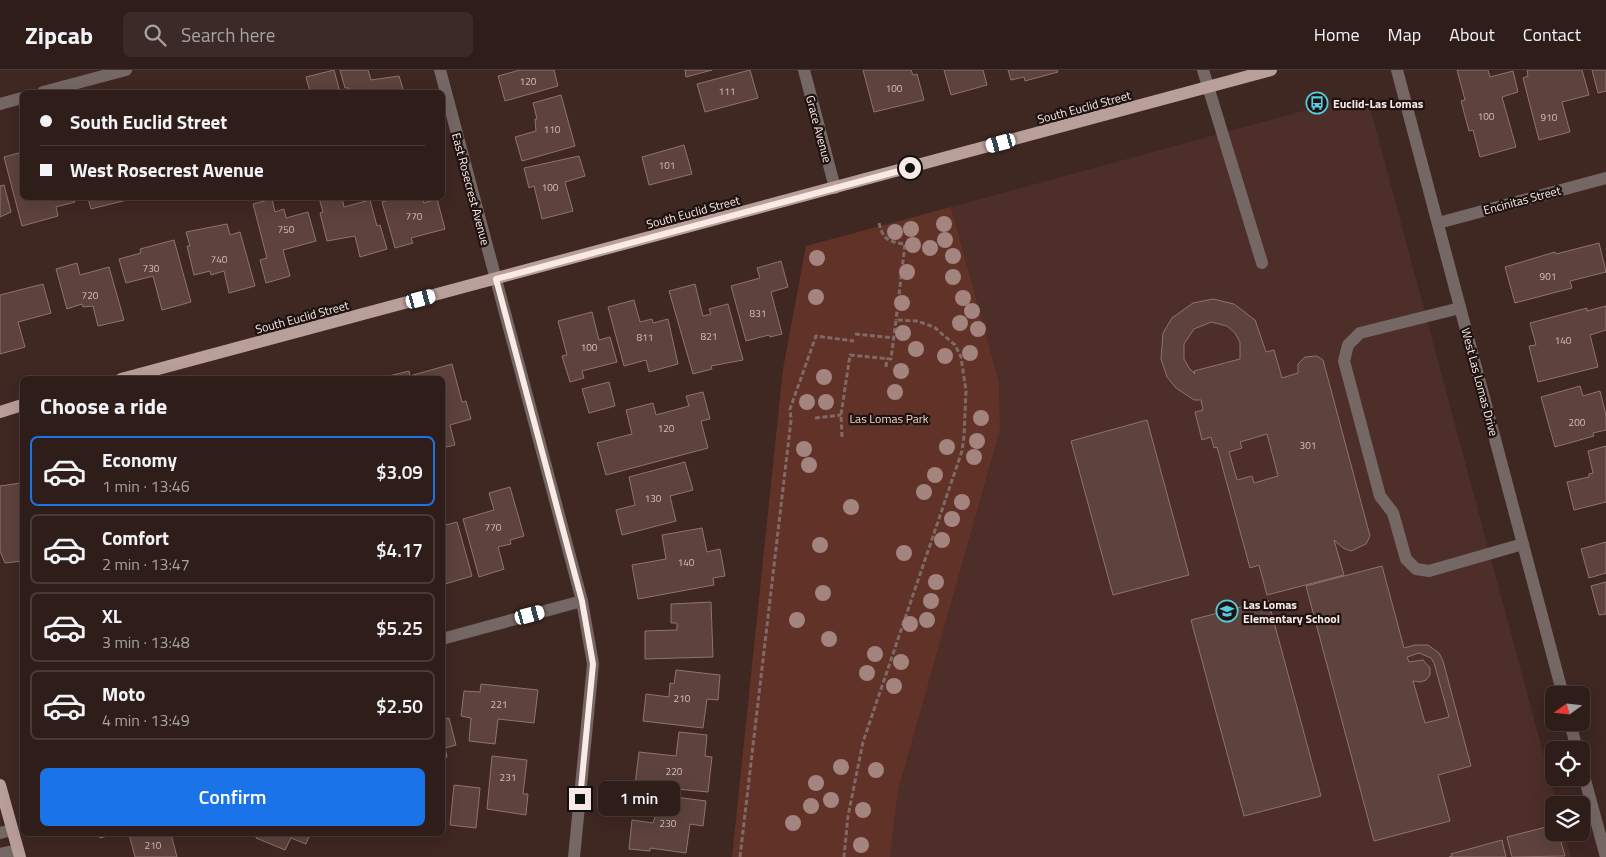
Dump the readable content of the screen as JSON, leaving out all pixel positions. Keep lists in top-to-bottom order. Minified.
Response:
{"streets":{"main road":["South Euclid Street"],"street":["Grace Avenue","East Rosecrest Avenue","Encinitas Street","West Las Lomas Drive"]},"crossings":[["South Euclid Street","Grace Avenue"],["South Euclid Street","East Rosecrest Avenue"],["Encinitas Street","West Las Lomas Drive"]],"parks":["Las Lomas Park"],"places":{"bus stop":["Euclid-Las Lomas"],"school or university":["Las Lomas Elementary School"]},"house_numbers":["120","100","111","100","910","110","101","100","770","750","740","730","901","720","831","821","811","140","100","200","120","301","130","770","140","210","221","220","231","230","210"],"north":"left","page":{"header":"Zipcab","search":"Search here","nav":["Home","Map","About","Contact"],"banner":["South Euclid Street","West Rosecrest Avenue"],"heading":"Choose a ride","list":[{"name":"Economy","note":"1 min · 13:46","value":"$3.09"},{"name":"Comfort","note":"2 min · 13:47","value":"$4.17"},{"name":"XL","note":"3 min · 13:48","value":"$5.25"},{"name":"Moto","note":"4 min · 13:49","value":"$2.50"}],"buttons":"Confirm","bubble":"1 min"}}
